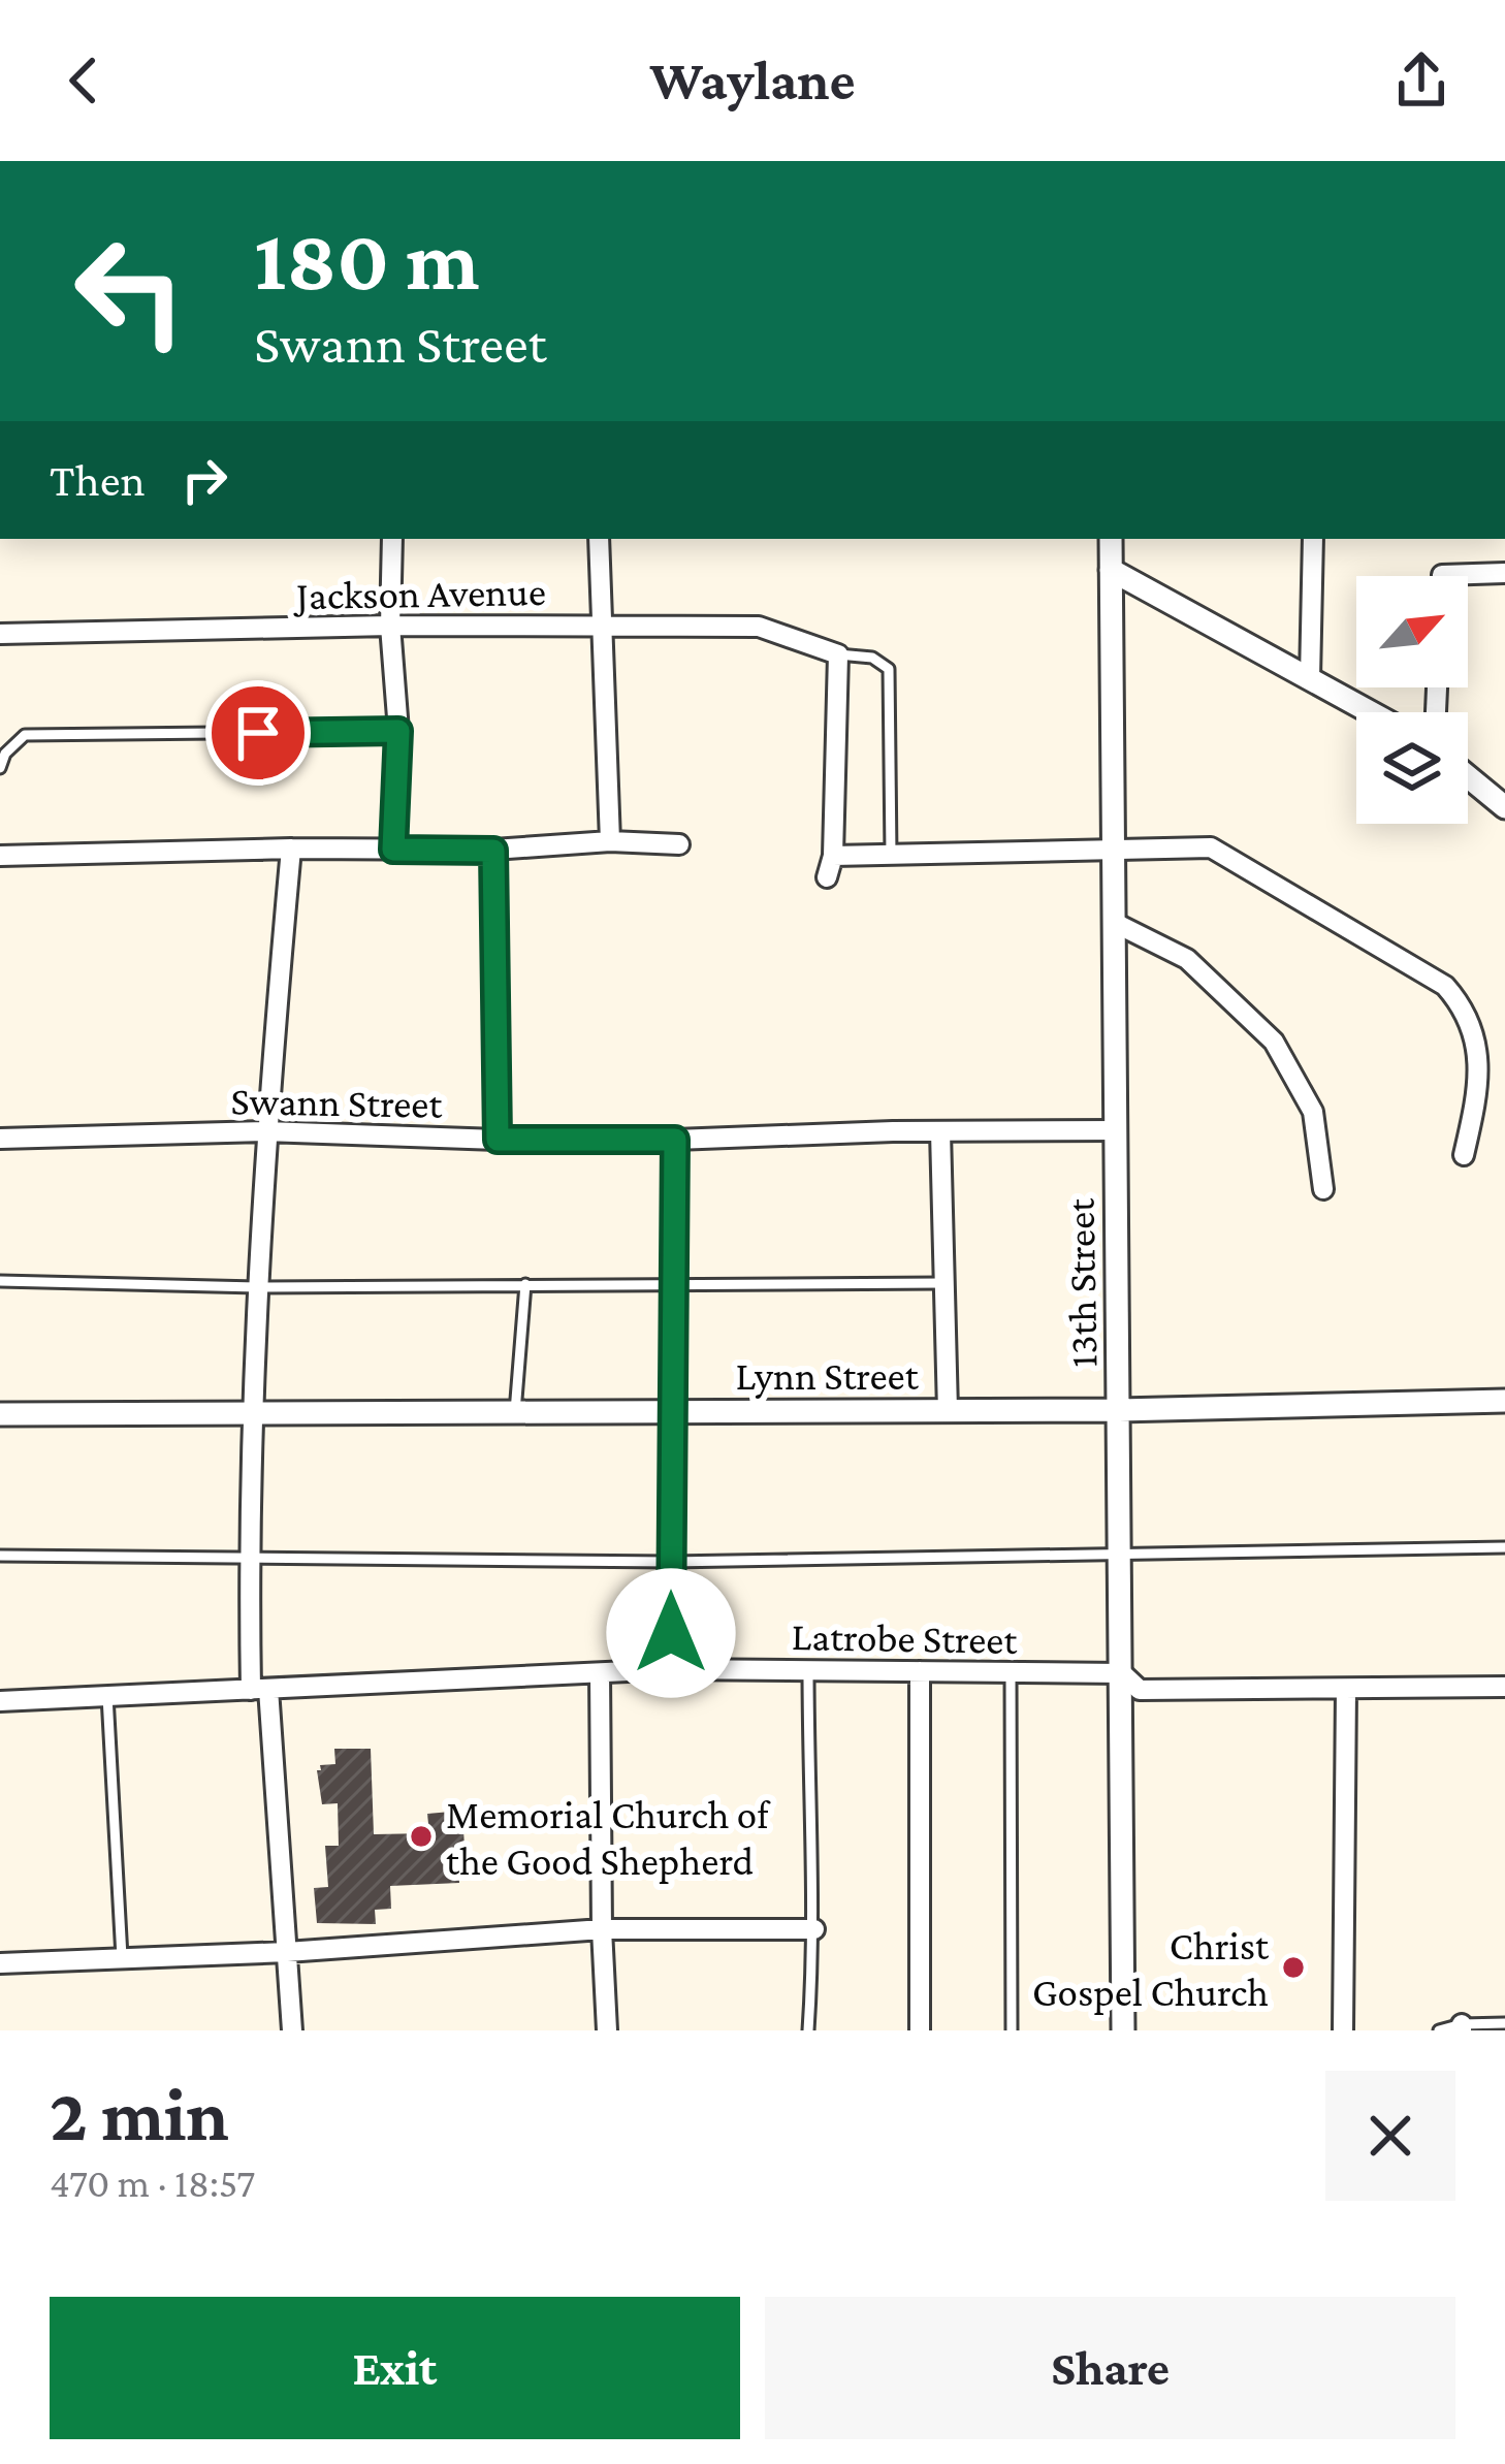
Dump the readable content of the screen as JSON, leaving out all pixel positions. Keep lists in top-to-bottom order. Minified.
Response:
{"streets":{"street":["Jackson Avenue","Swann Street","13th Street","Lynn Street","Latrobe Street"]},"crossings":[["Swann Street","13th Street"],["13th Street","Lynn Street"],["13th Street","Latrobe Street"]],"places":["Memorial Church of the Good Shepherd","Christ Gospel Church"],"north":"top right","page":{"header":"Waylane","turn":["180 m","Swann Street"],"then":"Then","heading":["2 min","470 m · 18:57"],"buttons":["Exit","Share"]}}
